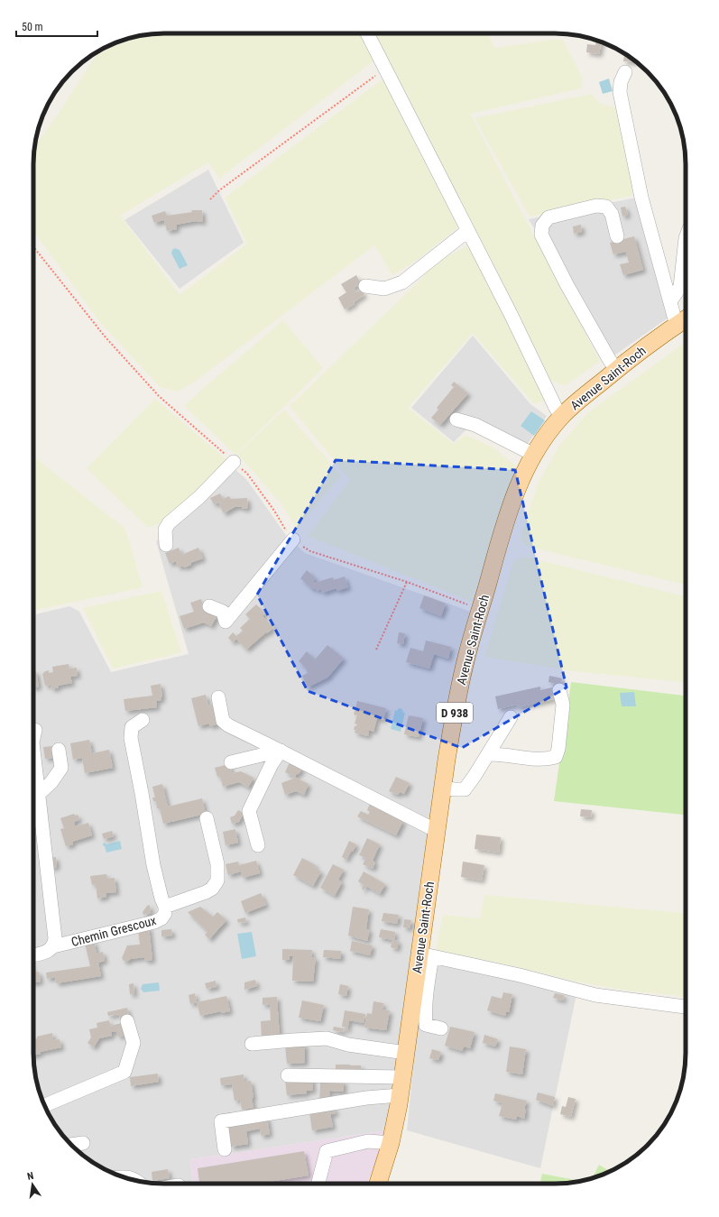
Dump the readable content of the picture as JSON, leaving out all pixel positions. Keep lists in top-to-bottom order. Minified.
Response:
{"streets":{"main road":["Avenue Saint-Roch","D 938"],"street":["Chemin Grescoux"]},"scale_bar":"50 m","north":"top"}
